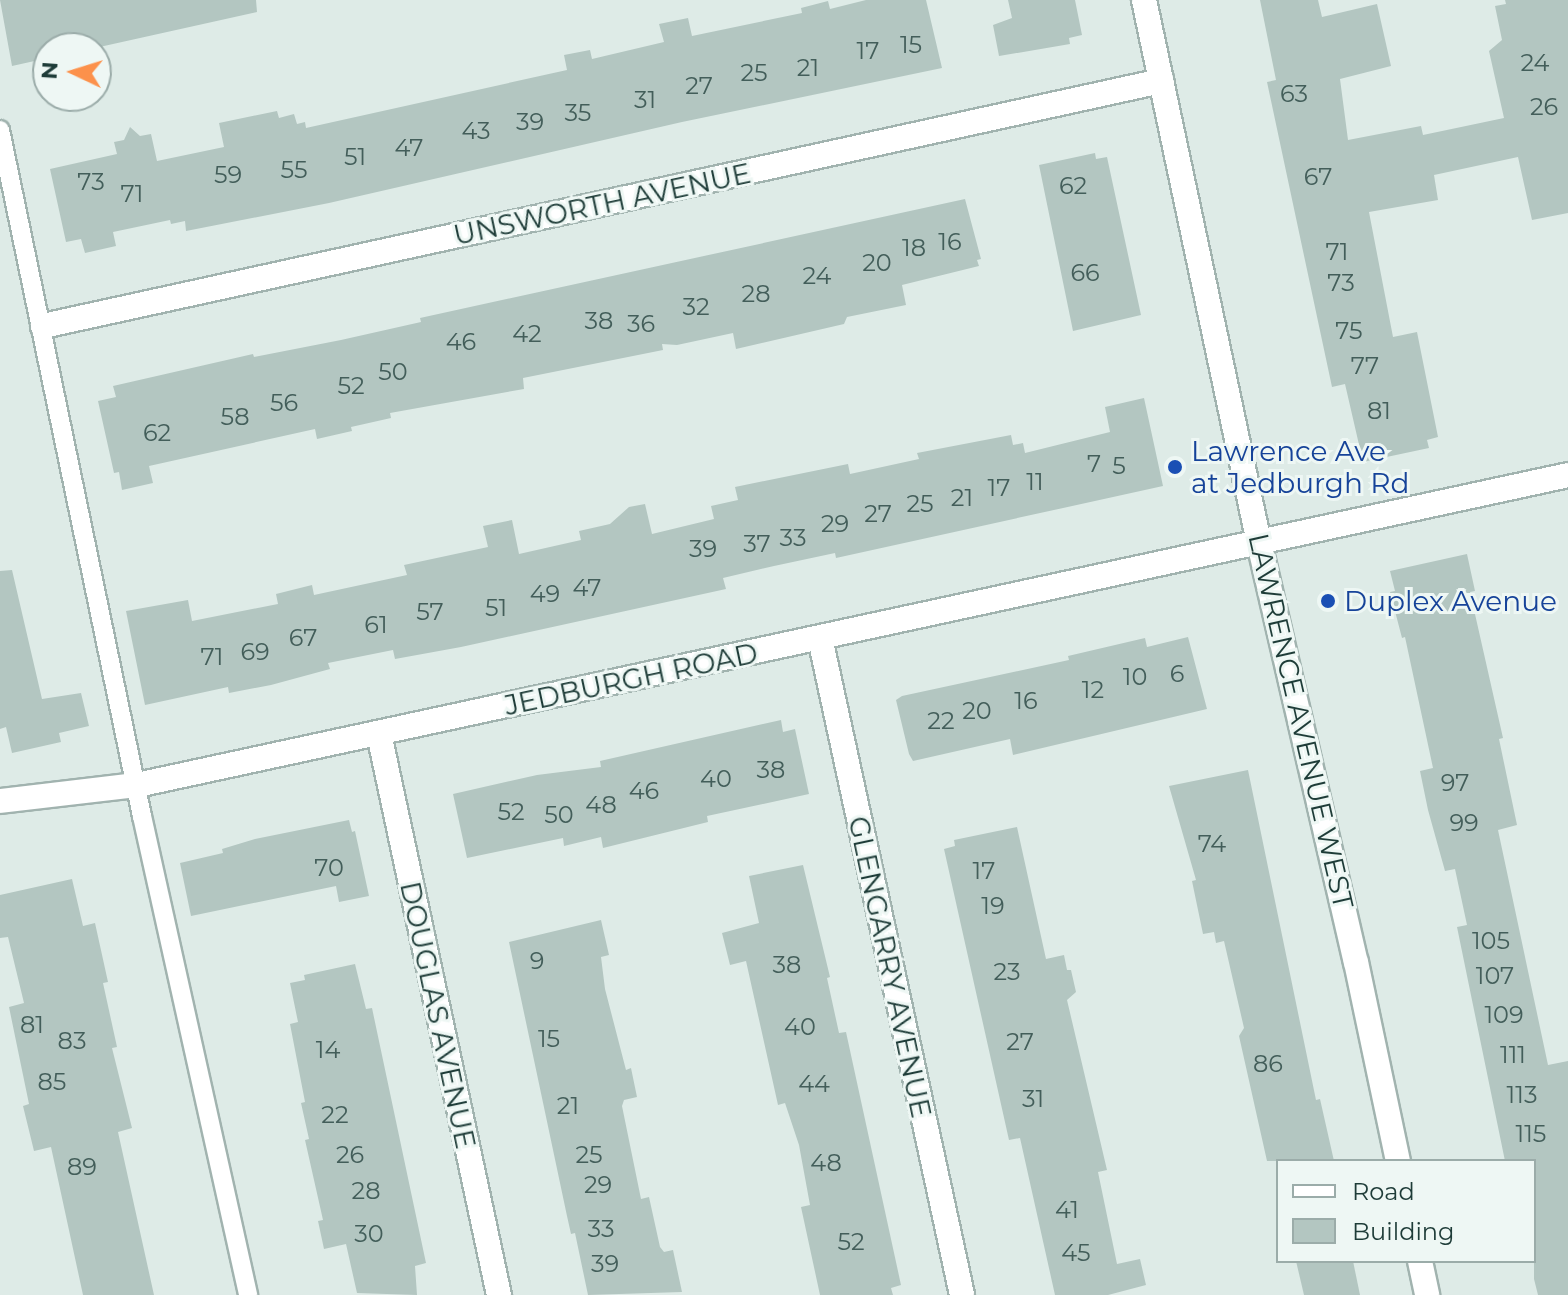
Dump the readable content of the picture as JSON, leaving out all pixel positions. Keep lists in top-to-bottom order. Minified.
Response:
{"streets":{"street":["UNSWORTH AVENUE","JEDBURGH ROAD","LAWRENCE AVENUE WEST","GLENGARRY AVENUE","DOUGLAS AVENUE"]},"crossings":[["UNSWORTH AVENUE","LAWRENCE AVENUE WEST"],["JEDBURGH ROAD","LAWRENCE AVENUE WEST"],["JEDBURGH ROAD","GLENGARRY AVENUE"],["JEDBURGH ROAD","DOUGLAS AVENUE"]],"places":["Lawrence Ave at Jedburgh Rd","Duplex Avenue"],"house_numbers":["15","17","24","21","25","27","63","31","26","35","39","43","47","51","55","59","67","73","62","71","16","18","71","20","66","24","73","28","32","38","36","75","42","46","77","50","52","56","81","58","62","7","5","11","17","21","25","27","29","33","37","39","47","49","51","57","61","67","69","71","6","10","12","16","20","22","38","40","97","46","48","52","50","99","74","70","17","19","105","9","38","23","107","109","81","40","15","83","27","14","111","86","85","44","113","31","21","22","115","26","25","48","89","29","28","41","33","30","52","45","39"],"legend":["Road","Building"],"north":"left"}
